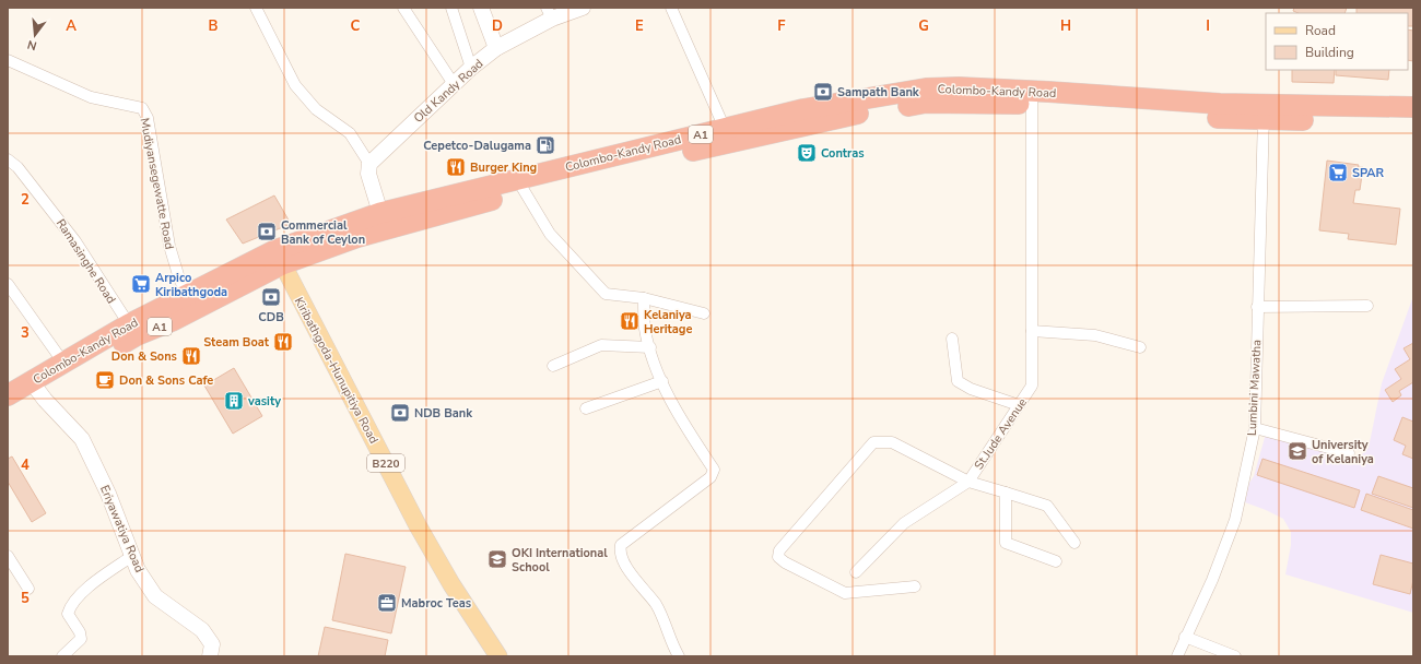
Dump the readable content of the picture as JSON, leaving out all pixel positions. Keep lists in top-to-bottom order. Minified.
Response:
{"streets":{"highway":["Colombo-Kandy Road","A1"],"main road":["Kiribathgoda-Hunupitiya Road","B220"],"street":["Old Kandy Road","Mudiyansegewatte Road","Ramasinghe Road","Lumbini Mawatha","St.Jude Avenue","Eriyawatiya Road"]},"crossings":[["Colombo-Kandy Road","Mudiyansegewatte Road"],["Colombo-Kandy Road","Ramasinghe Road"],["Colombo-Kandy Road","Kiribathgoda-Hunupitiya Road"],["Colombo-Kandy Road","Lumbini Mawatha"],["Colombo-Kandy Road","St.Jude Avenue"],["Colombo-Kandy Road","Eriyawatiya Road"]],"places":{"bank":["Sampath Bank","Commercial Bank of Ceylon","CDB","NDB Bank"],"fuel station":["Cepetco-Dalugama"],"theatre":["Contras"],"restaurant":["Burger King","Kelaniya Heritage","Steam Boat","Don & Sons"],"supermarket":["SPAR","Arpico Kiribathgoda"],"cafe":["Don & Sons Cafe"],"building":["vasity"],"school or university":["University of Kelaniya","OKI International School"],"office":["Mabroc Teas"]},"legend":["Road","Building"],"north":"bottom","grid":{"columns":["A","B","C","D","E","F","G","H","I"],"rows":["2","3","4","5"]}}
